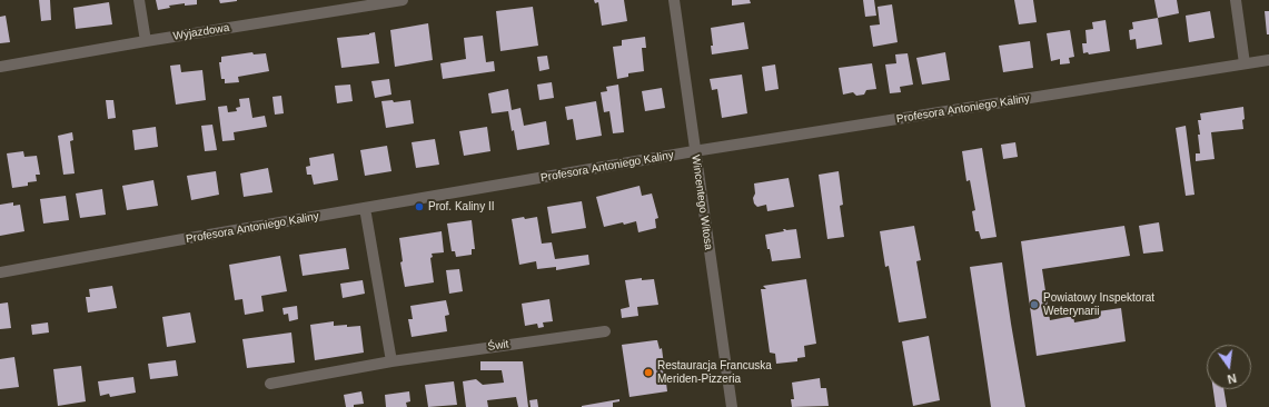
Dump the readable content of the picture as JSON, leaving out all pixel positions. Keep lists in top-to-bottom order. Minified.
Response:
{"streets":{"street":["Wyjazdowa","Profesora Antoniego Kaliny","Wincentego Witosa","Świt"]},"crossings":[["Profesora Antoniego Kaliny","Wincentego Witosa"]],"places":["Prof. Kaliny II","Powiatowy Inspektorat Weterynarii","Restauracja Francuska Meriden-Pizzeria"],"north":"bottom"}
